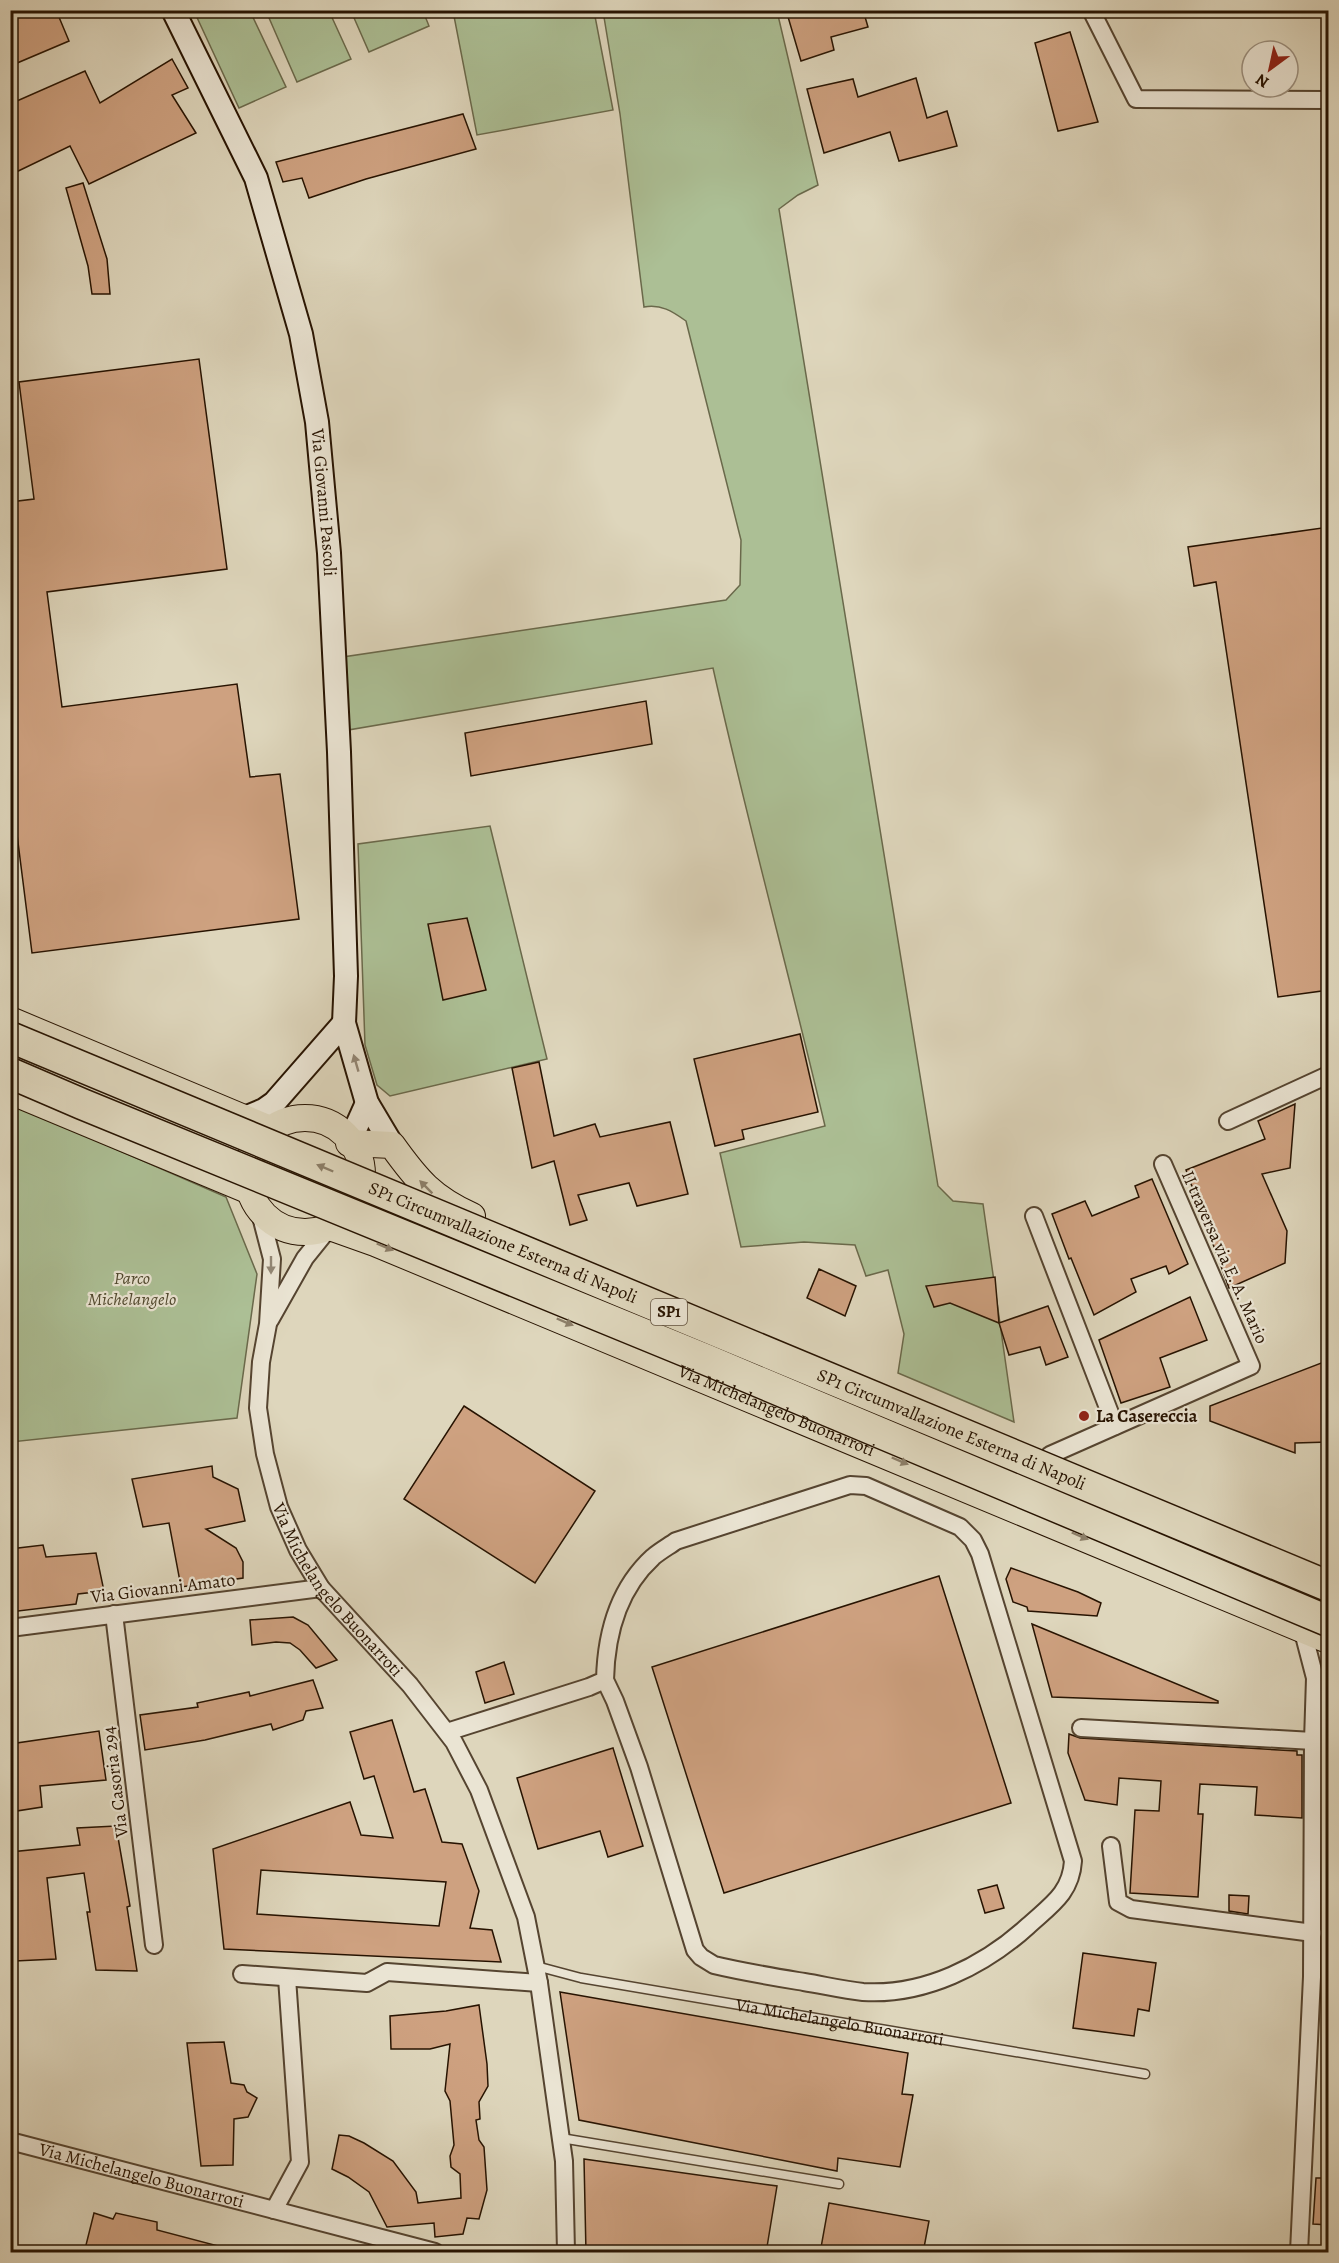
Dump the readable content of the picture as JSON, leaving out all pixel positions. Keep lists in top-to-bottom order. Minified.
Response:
{"streets":{"highway":["SP1 Circumvallazione Esterna di Napoli","SP1"],"main road":["Via Michelangelo Buonarroti"],"street":["Via Giovanni Pascoli","II traversa via E. A. Mario","Via Giovanni Amato","Via Casoria 294"]},"crossings":[["SP1 Circumvallazione Esterna di Napoli","Via Michelangelo Buonarroti"],["Via Michelangelo Buonarroti","Via Giovanni Amato"],["Via Giovanni Amato","Via Casoria 294"]],"parks":["Parco Michelangelo"],"places":["La Casereccia"],"north":"bottom left"}
